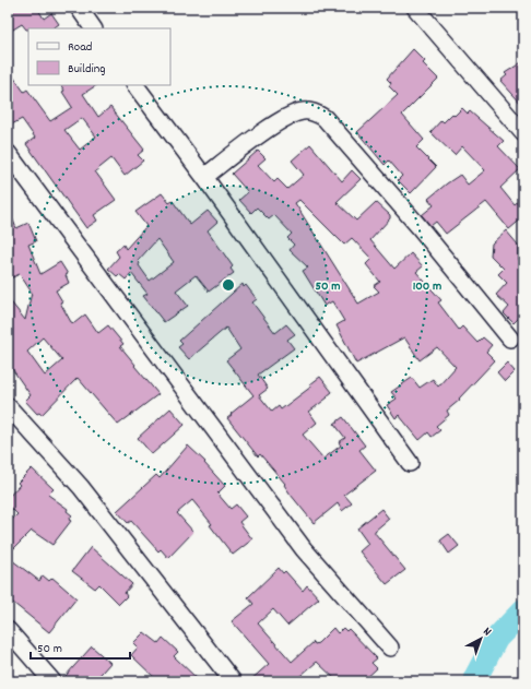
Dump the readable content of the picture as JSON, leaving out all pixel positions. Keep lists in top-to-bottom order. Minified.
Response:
{"legend":["Road","Building"],"scale_bar":"50 m","north":"top right","rings":["50 m","100 m"]}
